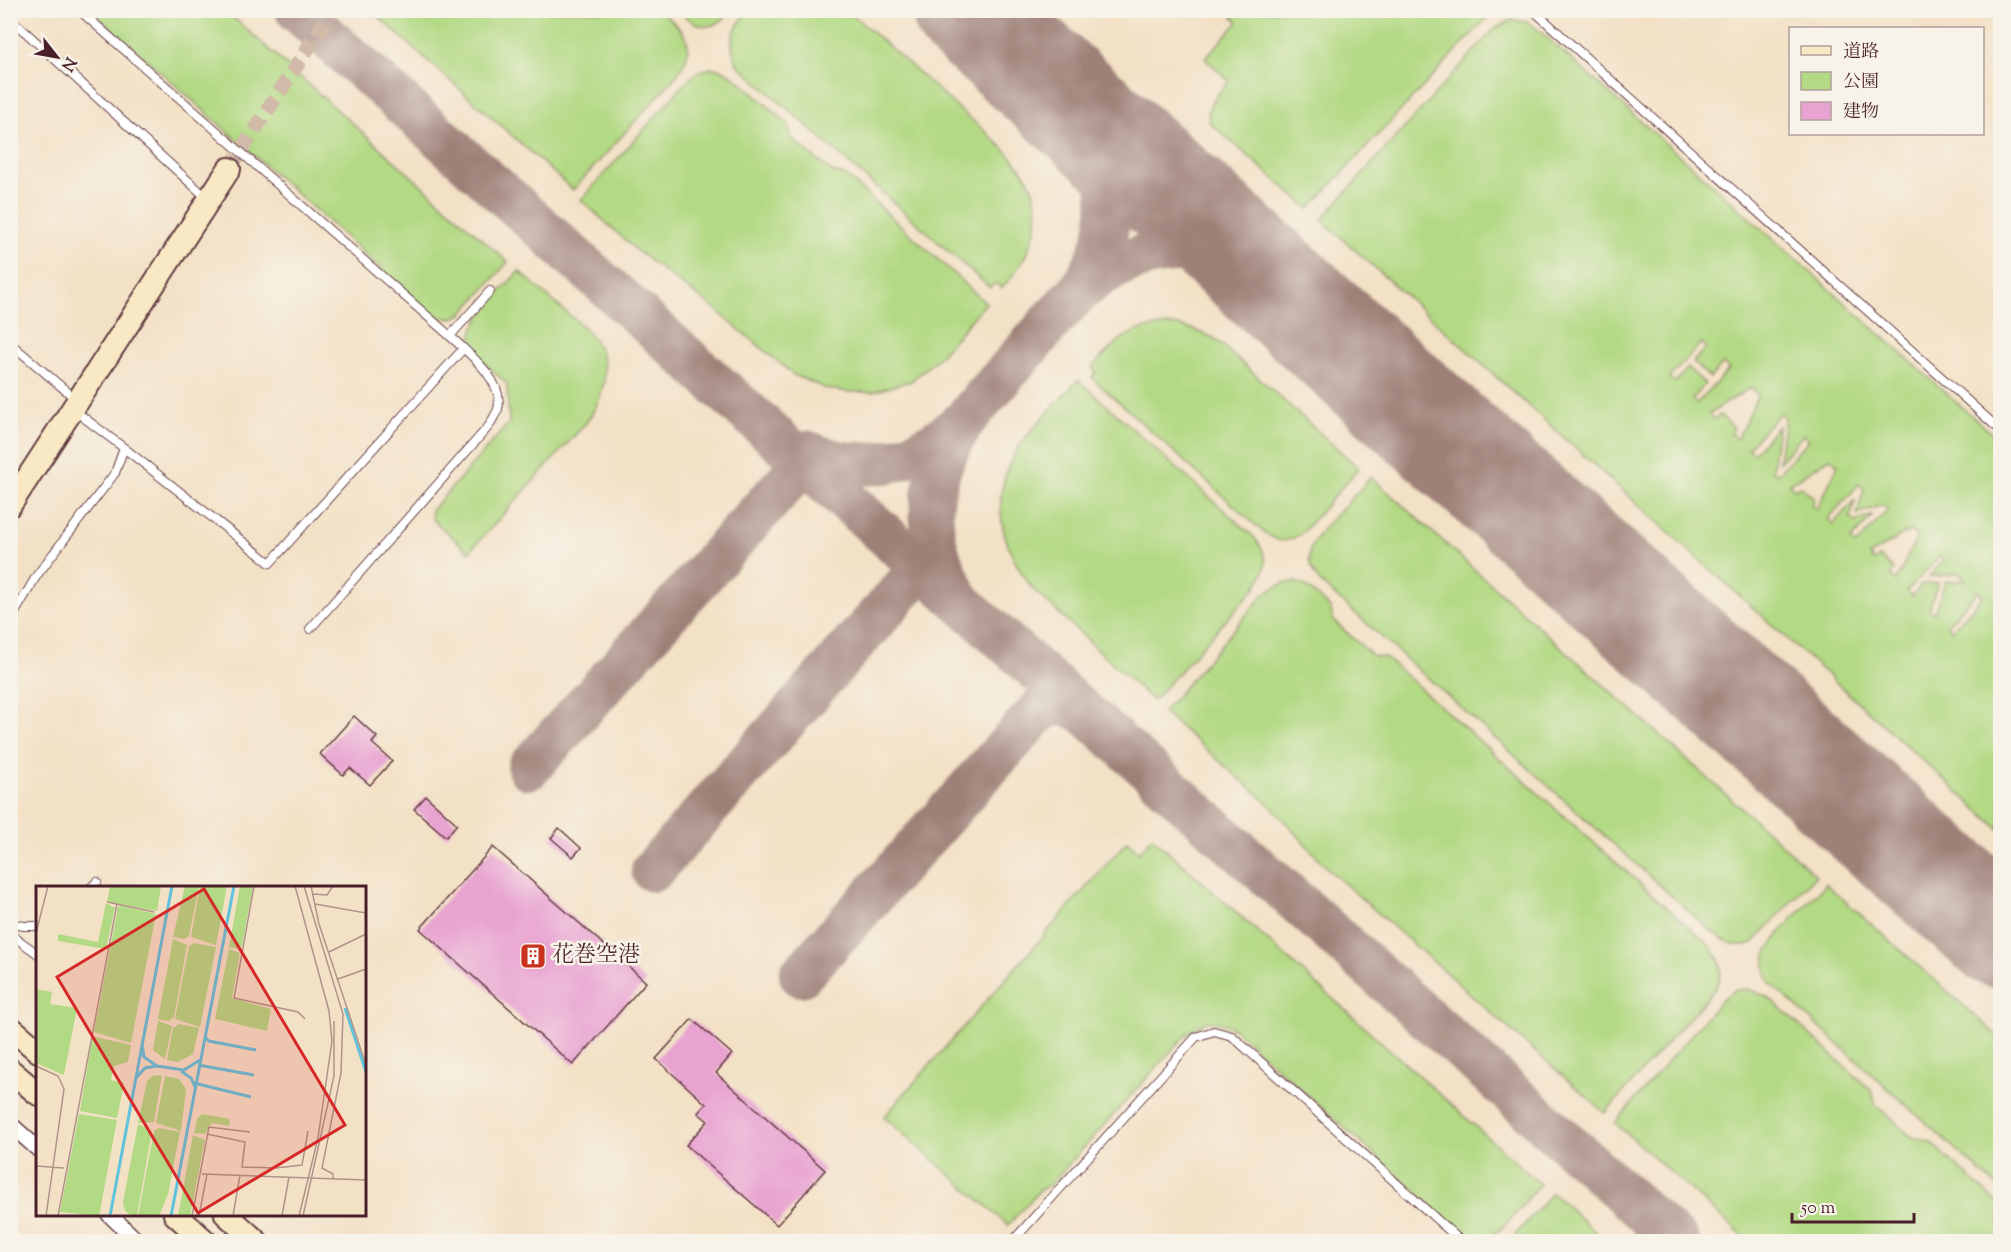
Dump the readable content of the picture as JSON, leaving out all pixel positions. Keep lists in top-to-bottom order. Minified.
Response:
{"places":{"building":["花巻空港"]},"legend":["道路","公園","建物"],"scale_bar":"50 m","north":"bottom right"}
